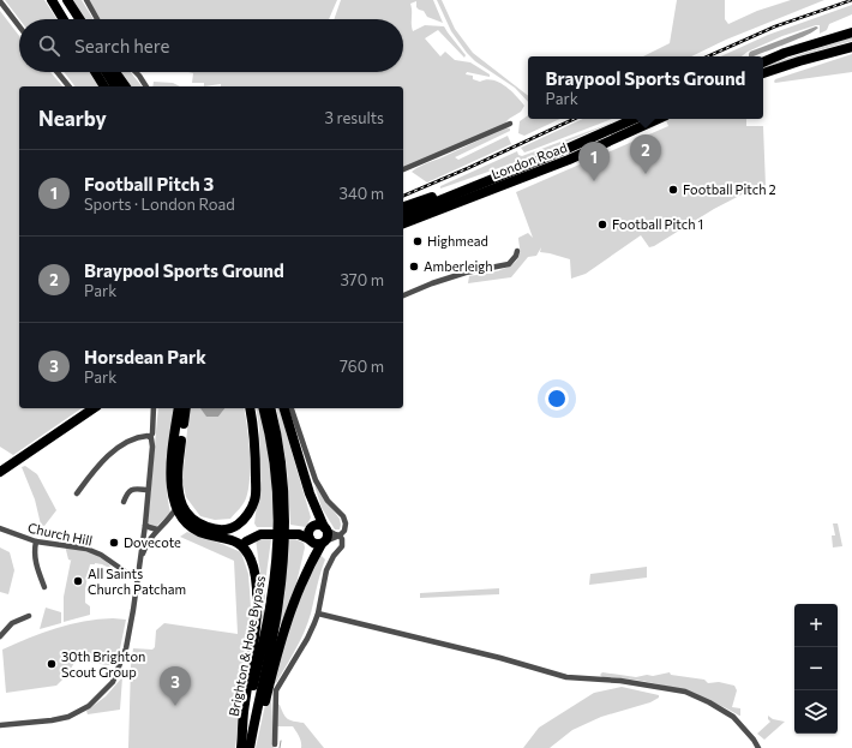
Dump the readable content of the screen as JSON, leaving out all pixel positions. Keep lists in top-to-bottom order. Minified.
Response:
{"streets":{"highway":["London Road","Brighton & Hove Bypass"],"street":["Church Hill"]},"places":["Football Pitch 2","Football Pitch 1","Highmead","Amberleigh","Dovecote","All Saints Church Patcham","30th Brighton Scout Group"],"page":{"search":"Search here","popup":["Braypool Sports Ground","Park"],"heading":["Nearby","3 results"],"pins":["2","1","3"],"list":[{"mark":"1","name":"Football Pitch 3","note":"Sports · London Road","value":"340 m"},{"mark":"2","name":"Braypool Sports Ground","note":"Park","value":"370 m"},{"mark":"3","name":"Horsdean Park","note":"Park","value":"760 m"}],"map_buttons":["+","−"]}}
